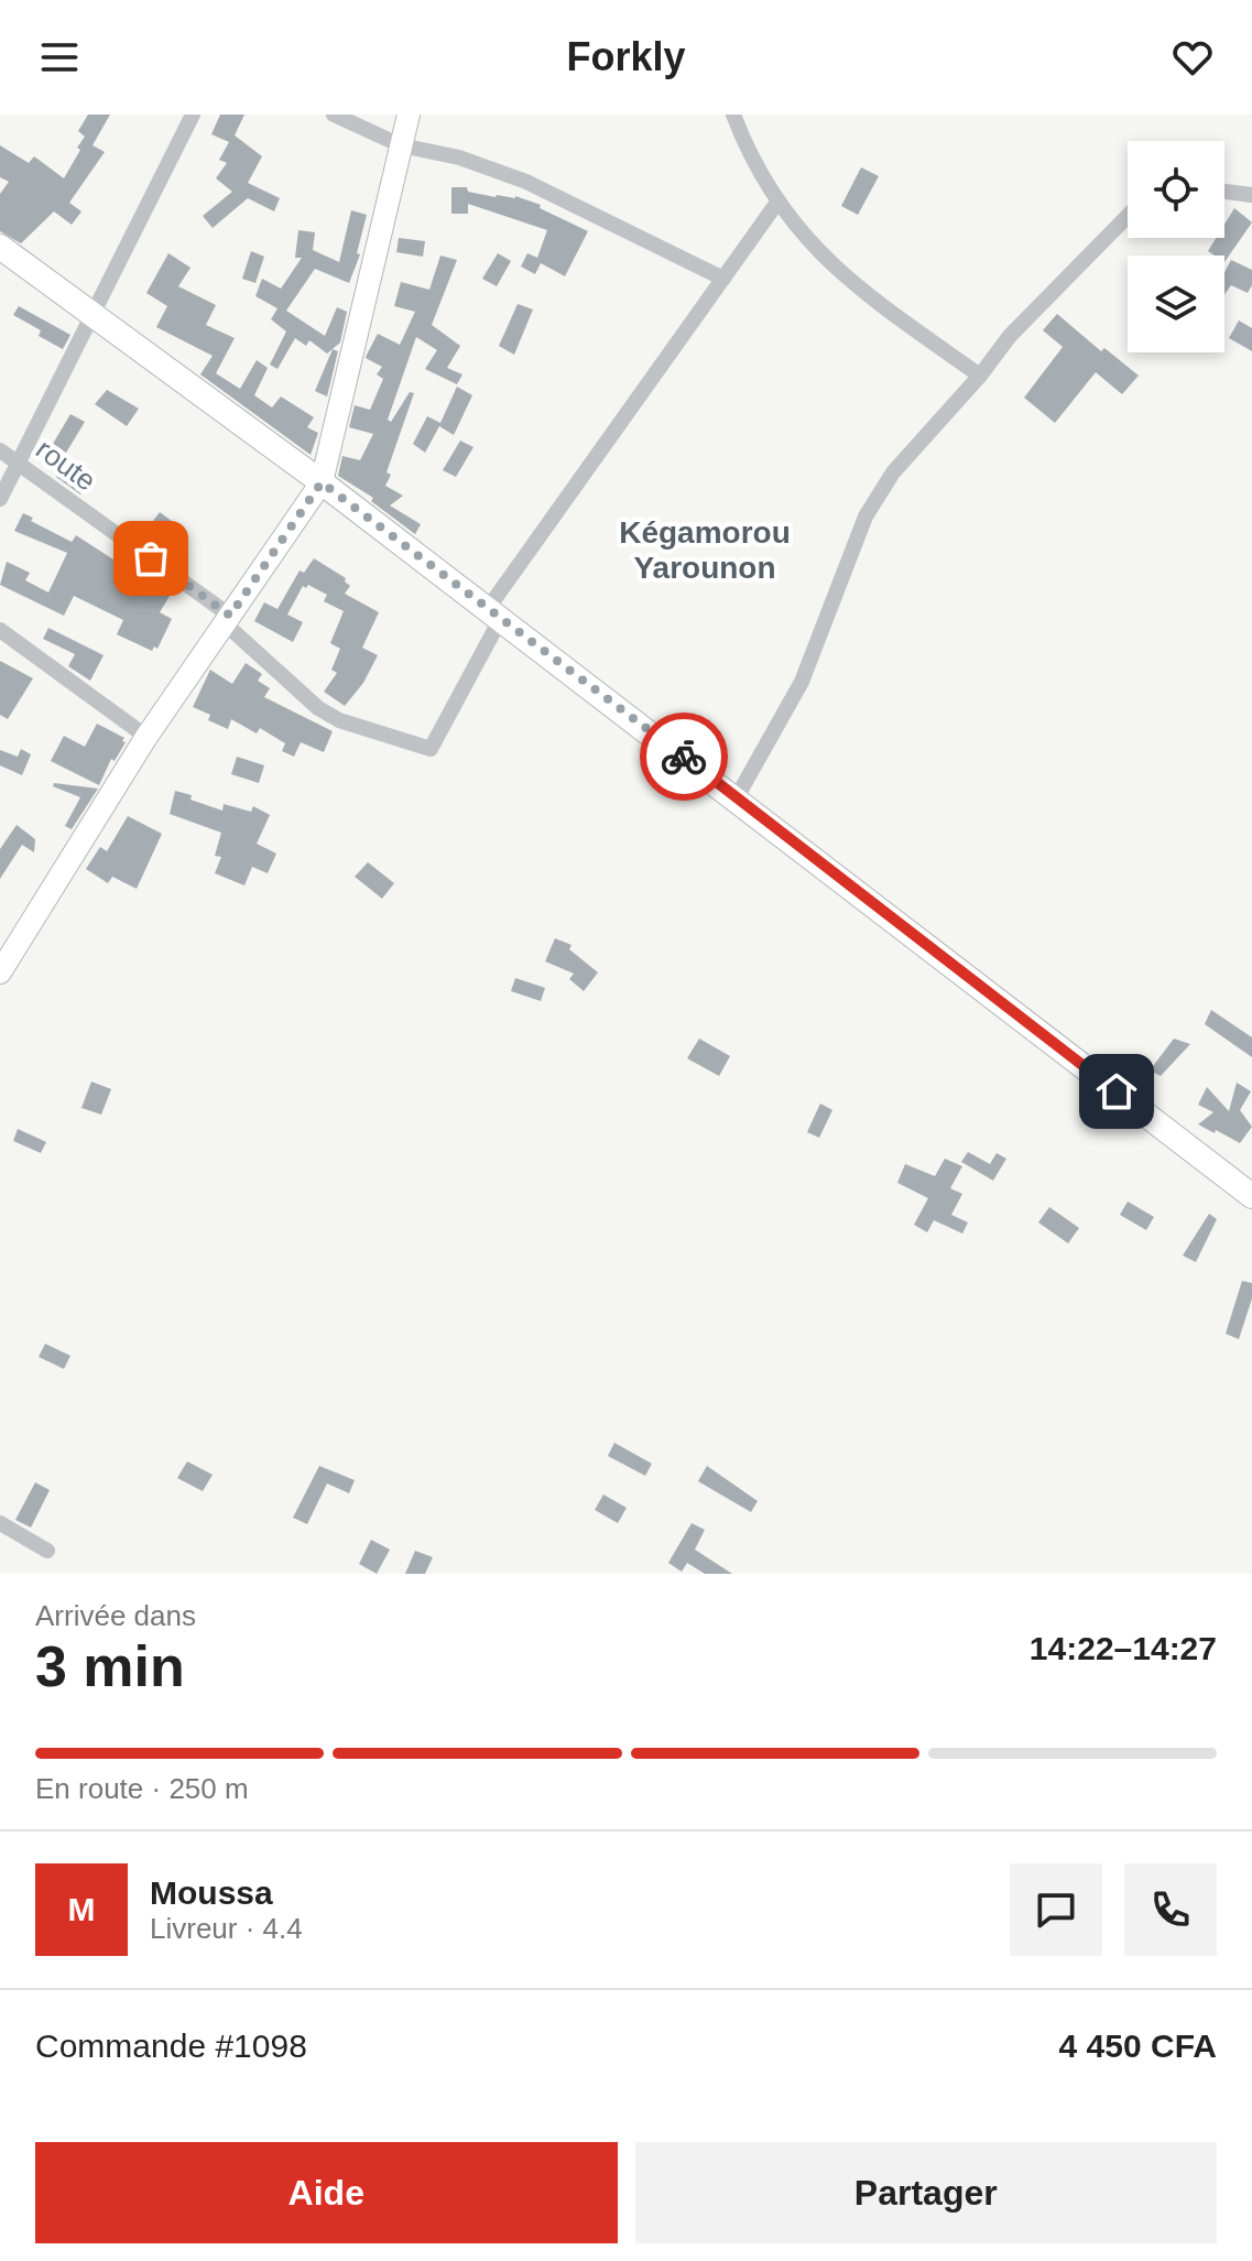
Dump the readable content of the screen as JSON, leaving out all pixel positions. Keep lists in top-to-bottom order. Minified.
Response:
{"streets":{"street":["route"]},"districts":["Kégamorou Yarounon"],"page":{"header":"Forkly","heading":["3 min","Arrivée dans","14:22–14:27"],"panel":["Moussa","Livreur · 4.4","Commande #1098","4 450 CFA"],"bar":"En route · 250 m","round":"M","buttons":["Aide","Partager"]}}
